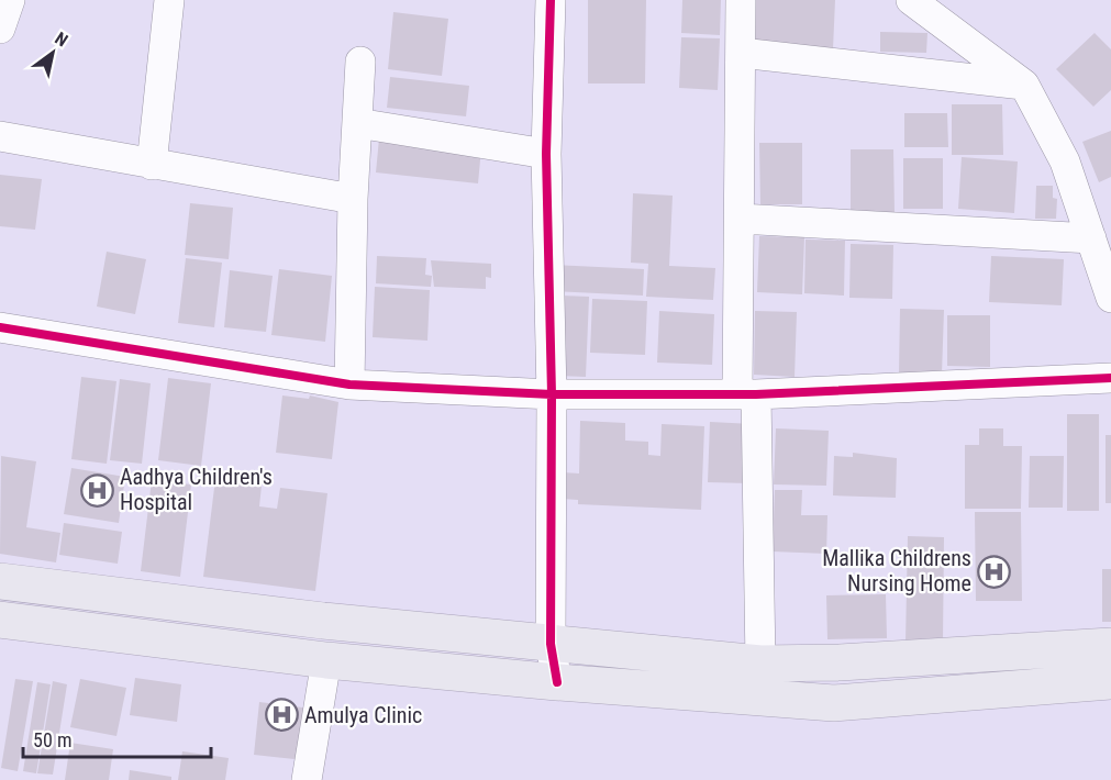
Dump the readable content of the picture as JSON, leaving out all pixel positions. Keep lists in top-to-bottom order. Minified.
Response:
{"places":{"hospital":["Aadhya Children's Hospital","Mallika Childrens Nursing Home","Amulya Clinic"]},"scale_bar":"50 m","north":"top right"}
